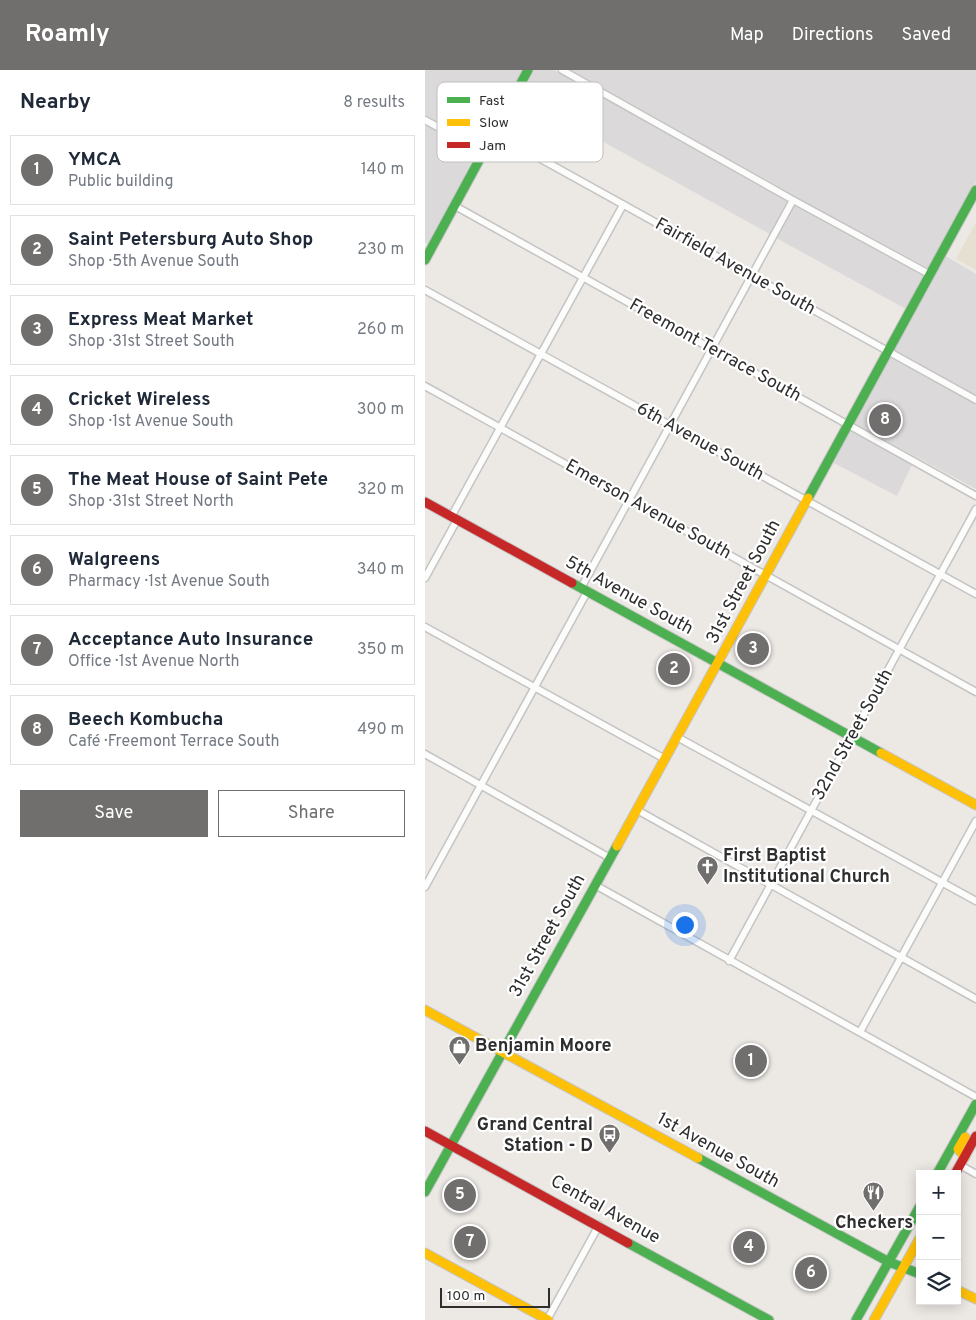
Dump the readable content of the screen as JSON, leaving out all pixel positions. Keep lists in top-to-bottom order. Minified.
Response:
{"streets":{"main road":["31st Street South","5th Avenue South","1st Avenue South","Central Avenue"],"street":["Fairfield Avenue South","Freemont Terrace South","6th Avenue South","Emerson Avenue South","32nd Street South"]},"crossings":[["Fairfield Avenue South","31st Street South"],["Freemont Terrace South","31st Street South"],["6th Avenue South","31st Street South"],["6th Avenue South","32nd Street South"],["Emerson Avenue South","31st Street South"],["Emerson Avenue South","32nd Street South"],["31st Street South","5th Avenue South"],["31st Street South","1st Avenue South"],["31st Street South","Central Avenue"],["5th Avenue South","32nd Street South"]],"places":{"church":["First Baptist Institutional Church"],"shop":["Benjamin Moore"],"bus stop":["Grand Central Station - D"],"restaurant":["Checkers"]},"legend":["Fast","Slow","Jam"],"scale_bar":"100 m","page":{"header":"Roamly","nav":["Map","Directions","Saved"],"heading":["Nearby","8 results"],"list":[{"mark":"1","name":"YMCA","note":"Public building","value":"140 m"},{"mark":"2","name":"Saint Petersburg Auto Shop","note":"Shop · 5th Avenue South","value":"230 m"},{"mark":"3","name":"Express Meat Market","note":"Shop · 31st Street South","value":"260 m"},{"mark":"4","name":"Cricket Wireless","note":"Shop · 1st Avenue South","value":"300 m"},{"mark":"5","name":"The Meat House of Saint Pete","note":"Shop · 31st Street North","value":"320 m"},{"mark":"6","name":"Walgreens","note":"Pharmacy · 1st Avenue South","value":"340 m"},{"mark":"7","name":"Acceptance Auto Insurance","note":"Office · 1st Avenue North","value":"350 m"},{"mark":"8","name":"Beech Kombucha","note":"Café · Freemont Terrace South","value":"490 m"}],"pins":["8","3","2","1","5","7","4","6"],"buttons":["Save","Share"],"map_buttons":["+","−"],"scale":"100 m"}}
